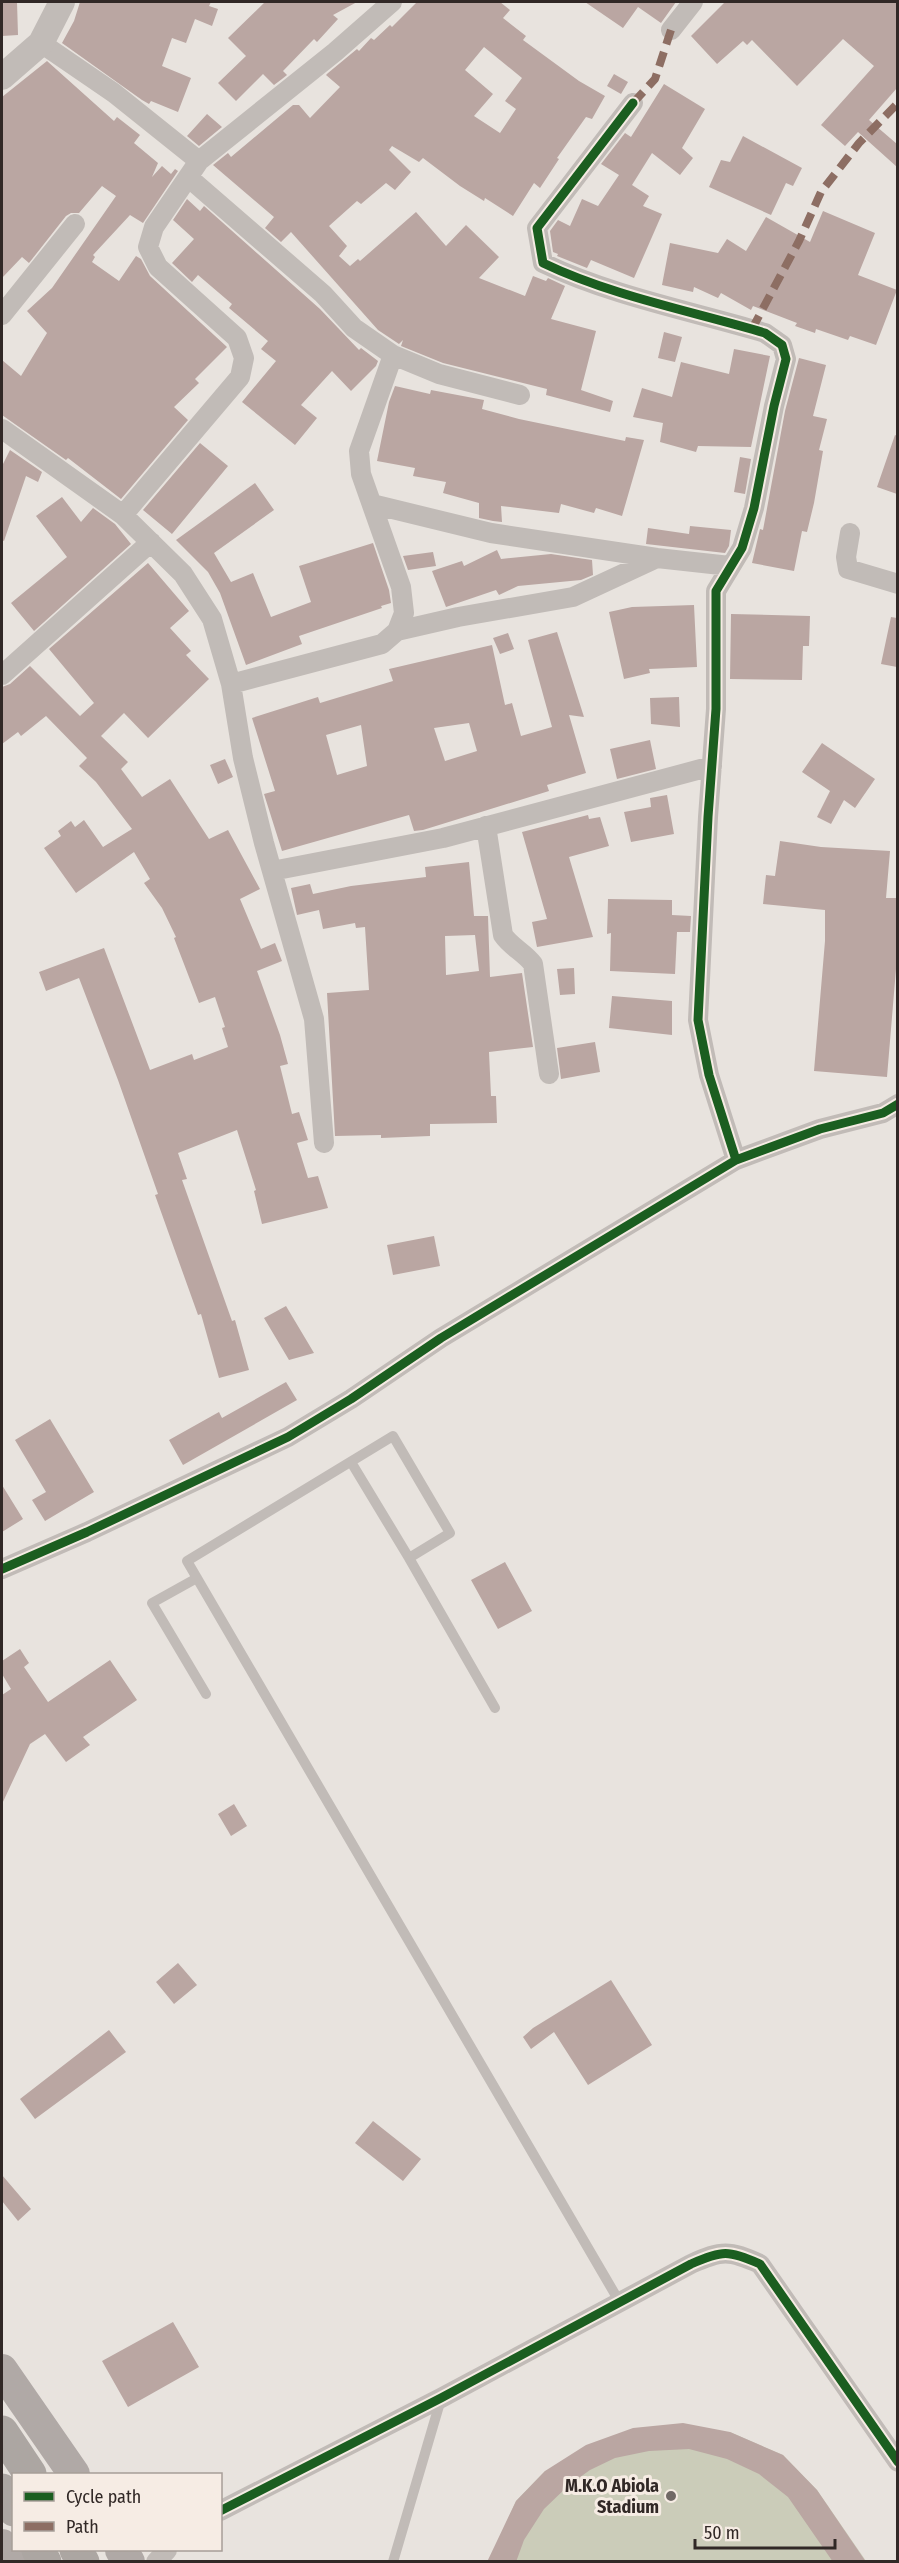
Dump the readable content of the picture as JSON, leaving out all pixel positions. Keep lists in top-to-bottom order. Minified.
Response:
{"places":["M.K.O Abiola Stadium"],"legend":["Cycle path","Path"],"scale_bar":"50 m"}
